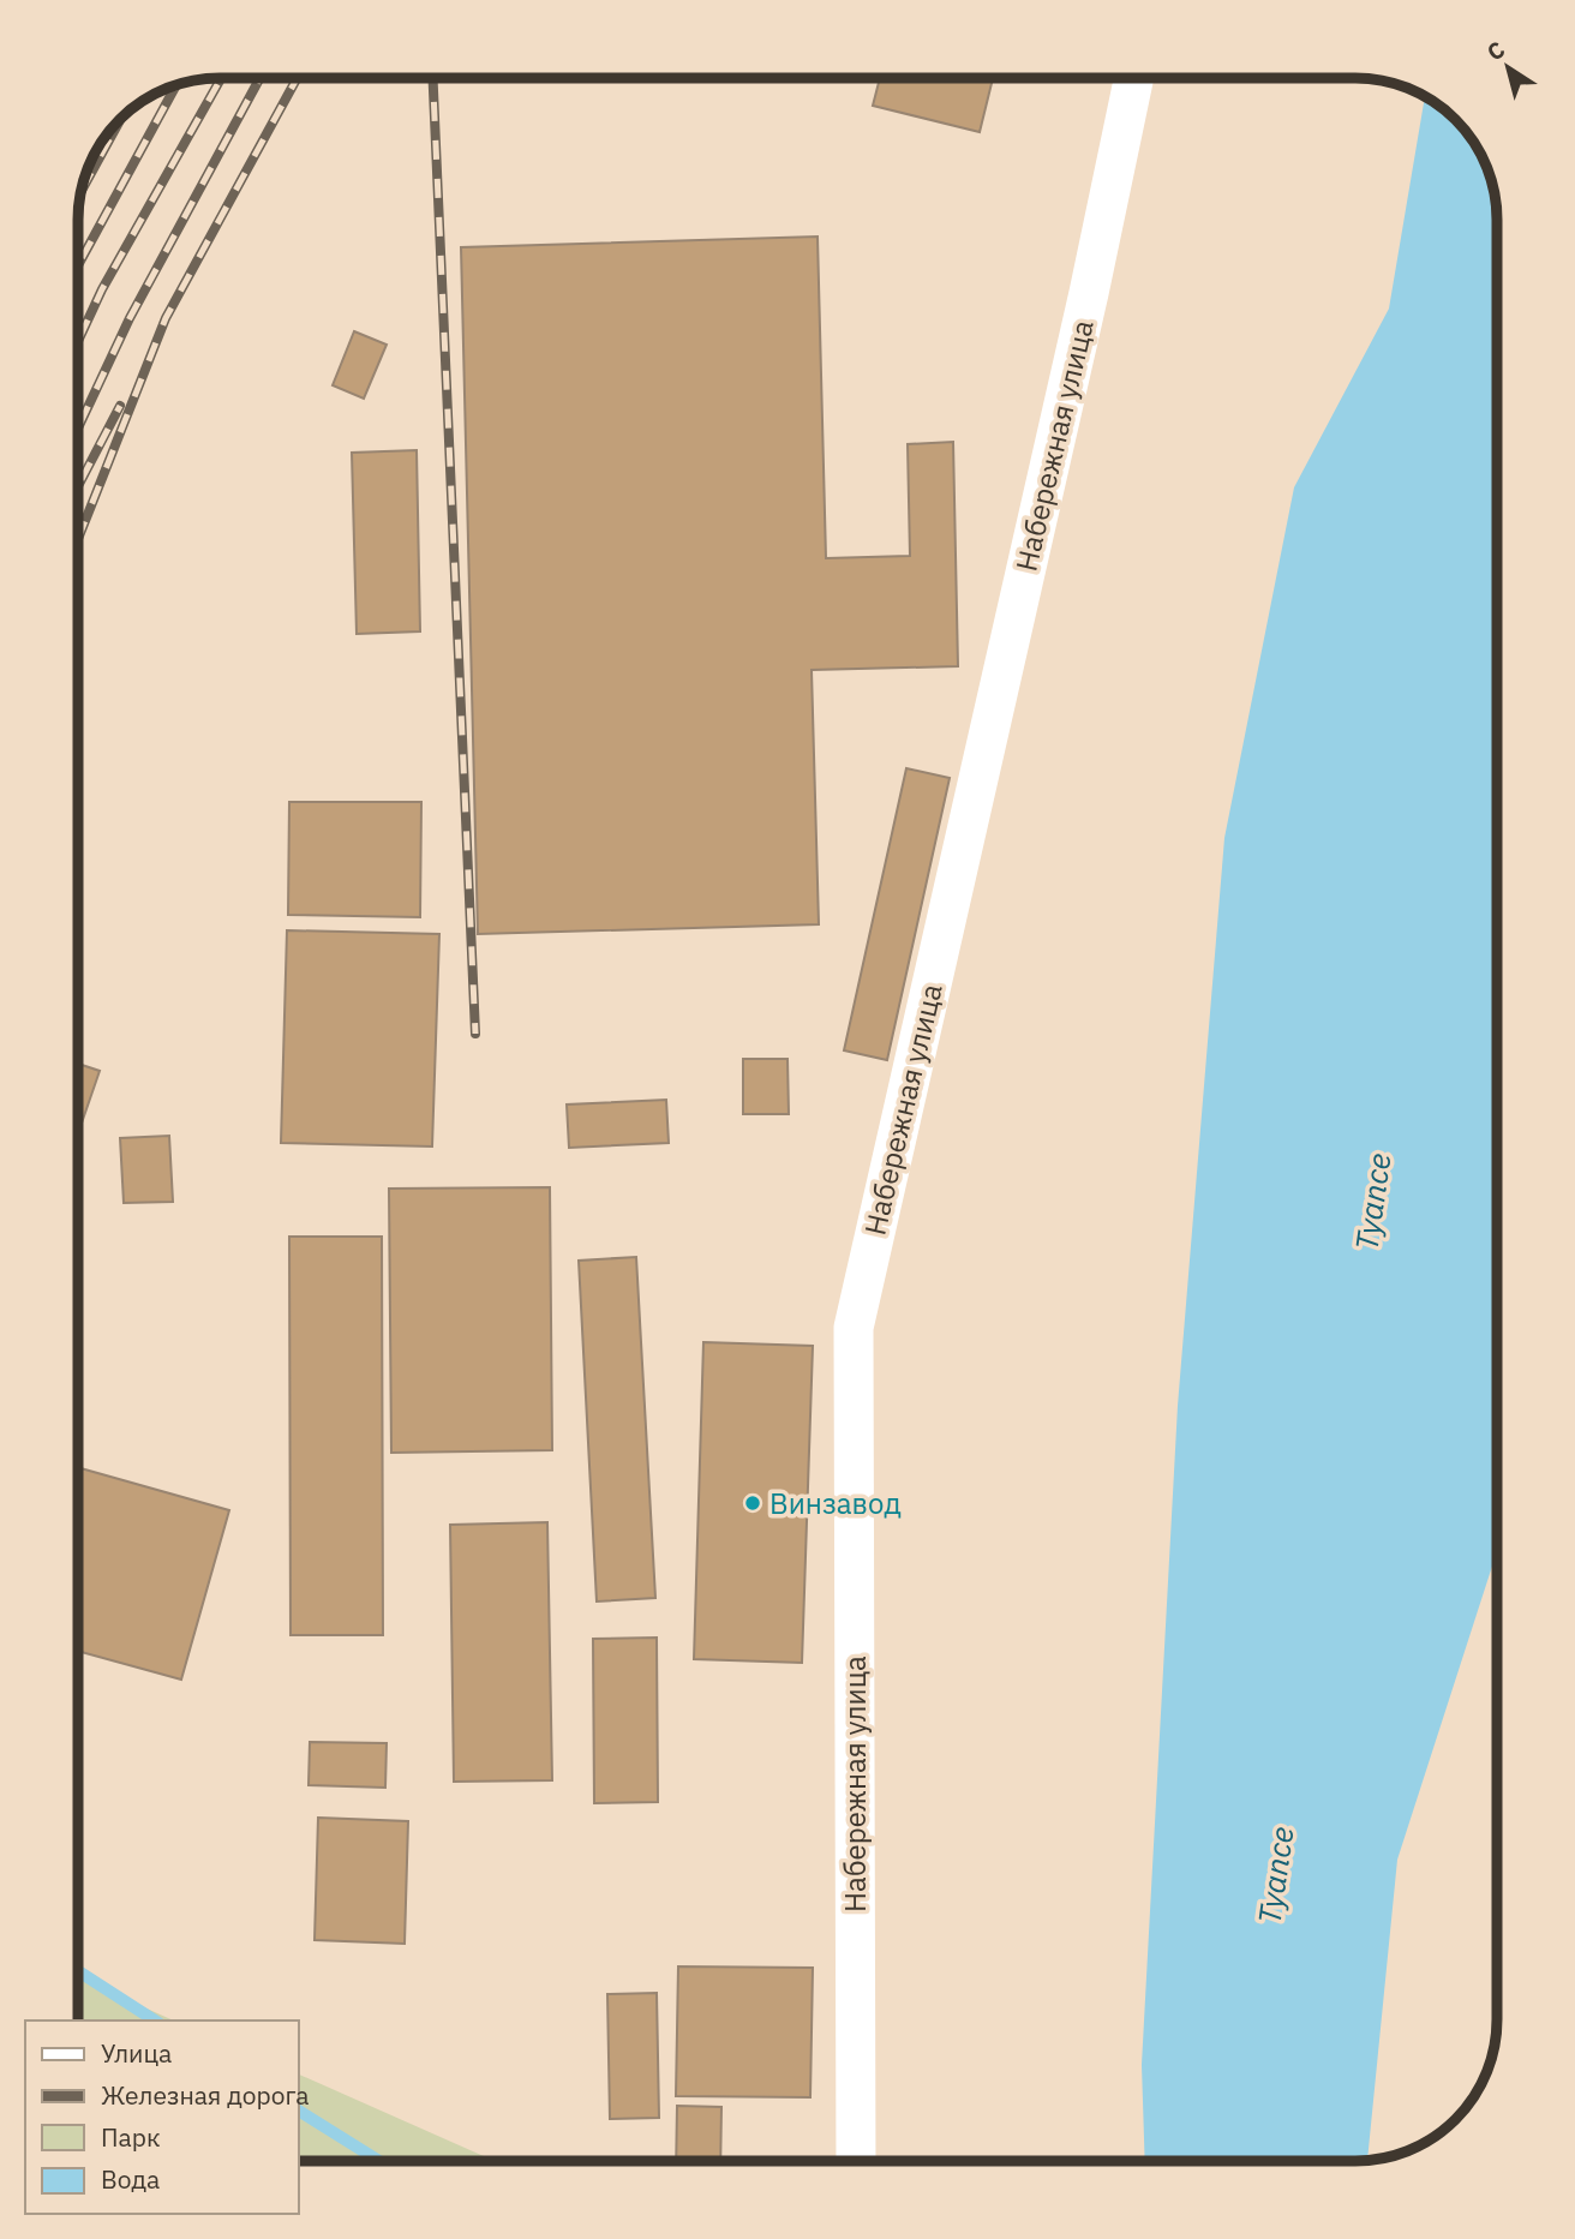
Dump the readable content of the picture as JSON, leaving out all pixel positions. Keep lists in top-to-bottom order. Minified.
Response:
{"streets":{"street":["Набережная улица"]},"water":["Туапсе"],"places":["Винзавод"],"legend":["Улица","Железная дорога","Парк","Вода"],"north":"top left"}
